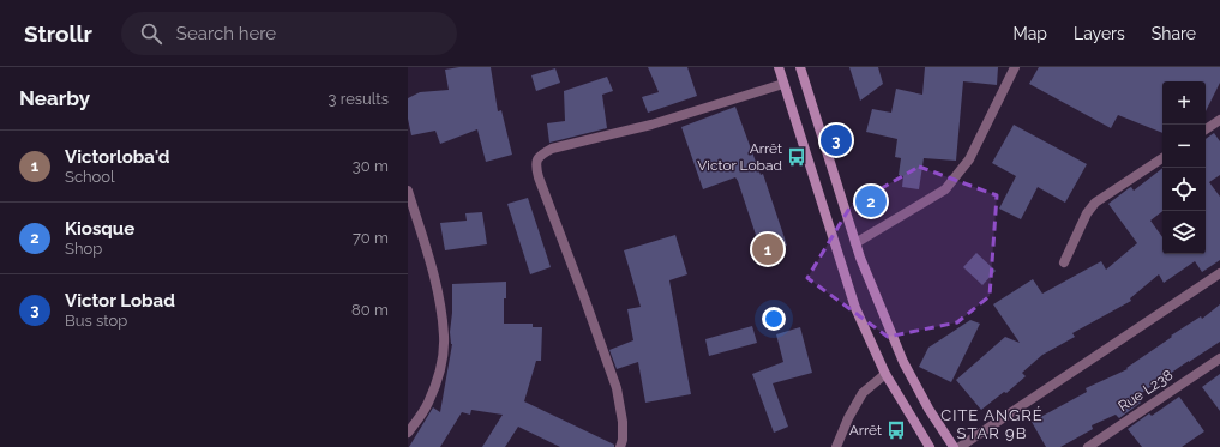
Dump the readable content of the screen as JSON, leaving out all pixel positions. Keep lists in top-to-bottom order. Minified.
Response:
{"streets":{"street":["Rue L238"]},"districts":["CITE ANGRÉ STAR 9B"],"places":{"bus stop":["Arrêt Victor Lobad","Arrêt"]},"page":{"header":"Strollr","search":"Search here","nav":["Map","Layers","Share"],"heading":["Nearby","3 results"],"map_buttons":["+","−"],"pins":["3","2","1"],"list":[{"mark":"1","name":"Victorloba'd","note":"School","value":"30 m"},{"mark":"2","name":"Kiosque","note":"Shop","value":"70 m"},{"mark":"3","name":"Victor Lobad","note":"Bus stop","value":"80 m"}]}}
